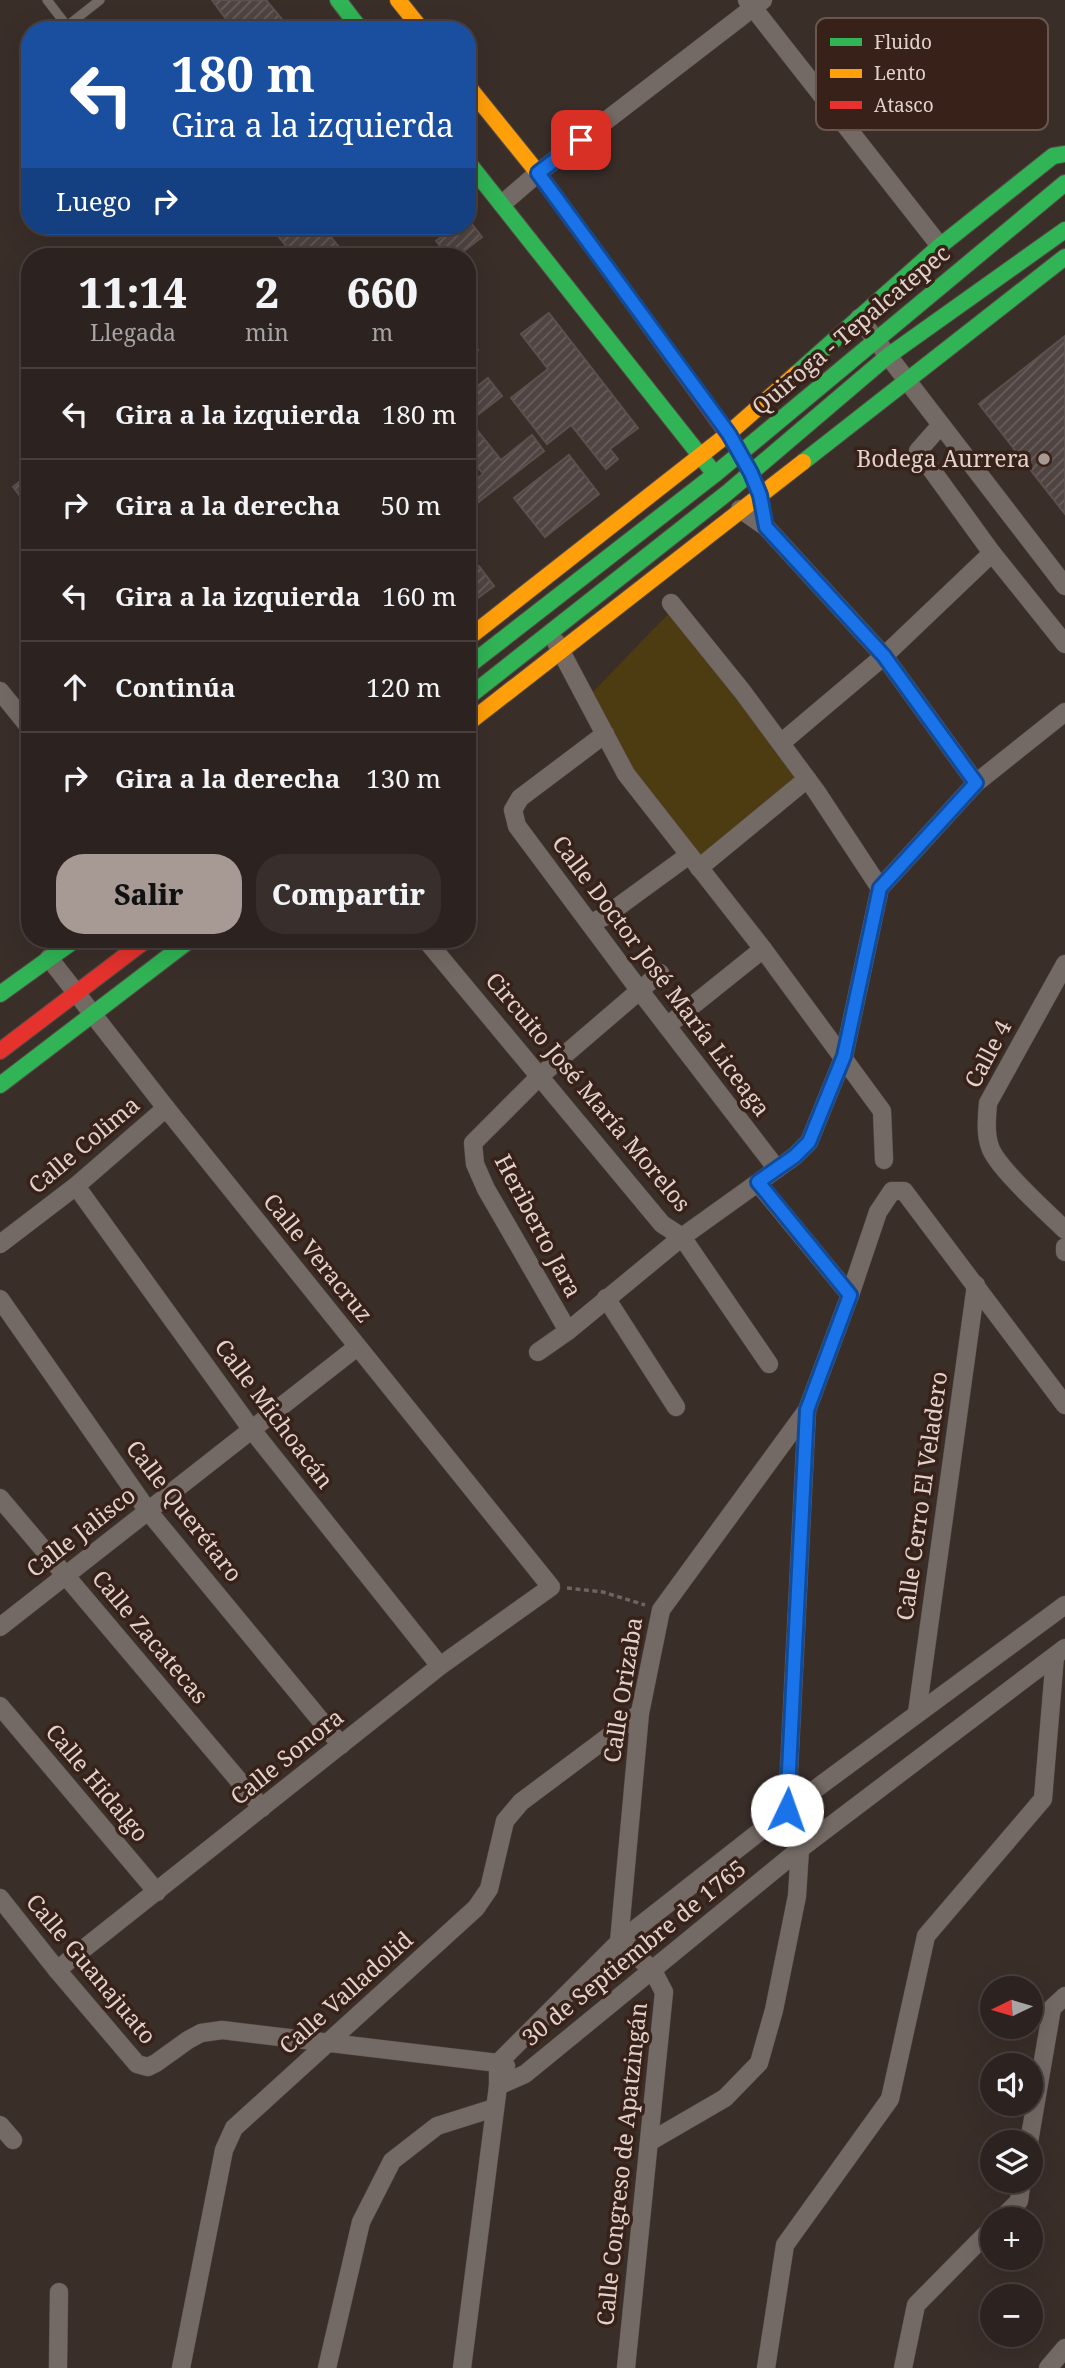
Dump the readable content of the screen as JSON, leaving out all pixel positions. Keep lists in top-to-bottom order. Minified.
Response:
{"streets":{"street":["Quiroga - Tepalcatepec","Calle Doctor José María Liceaga","Calle 4","Circuito José María Morelos","Calle Colima","Heriberto Jara","Calle Veracruz","Calle Michoacán","Calle Cerro El Veladero","Calle Querétaro","Calle Jalisco","Calle Zacatecas","Calle Orizaba","Calle Sonora","Calle Hidalgo","30 de Septiembre de 1765","Calle Guanajuato","Calle Valladolid","Calle Congreso de Apatzingán"]},"crossings":[["Calle Doctor José María Liceaga","Circuito José María Morelos"],["Circuito José María Morelos","Heriberto Jara"],["Calle Colima","Calle Veracruz"],["Calle Colima","Calle Michoacán"],["Calle Veracruz","Calle Jalisco"],["Calle Veracruz","Calle Sonora"],["Calle Michoacán","Calle Jalisco"],["Calle Michoacán","Calle Sonora"],["Calle Cerro El Veladero","30 de Septiembre de 1765"],["Calle Querétaro","Calle Jalisco"],["Calle Querétaro","Calle Sonora"],["Calle Jalisco","Calle Zacatecas"],["Calle Zacatecas","Calle Sonora"],["Calle Orizaba","30 de Septiembre de 1765"],["Calle Orizaba","Calle Valladolid"],["Calle Sonora","Calle Hidalgo"],["Calle Sonora","Calle Guanajuato"],["30 de Septiembre de 1765","Calle Congreso de Apatzingán"],["Calle Guanajuato","Calle Valladolid"]],"places":["Bodega Aurrera"],"legend":["Fluido","Lento","Atasco"],"north":"left","page":{"turn":["180 m","Gira a la izquierda"],"then":"Luego","eta":["11:14","Llegada","2","min","660","m"],"list":[{"name":"Gira a la izquierda","value":"180 m"},{"name":"Gira a la derecha","value":"50 m"},{"name":"Gira a la izquierda","value":"160 m"},{"name":"Continúa","value":"120 m"},{"name":"Gira a la derecha","value":"130 m"}],"buttons":["Salir","Compartir"],"map_buttons":["+","−"]}}
